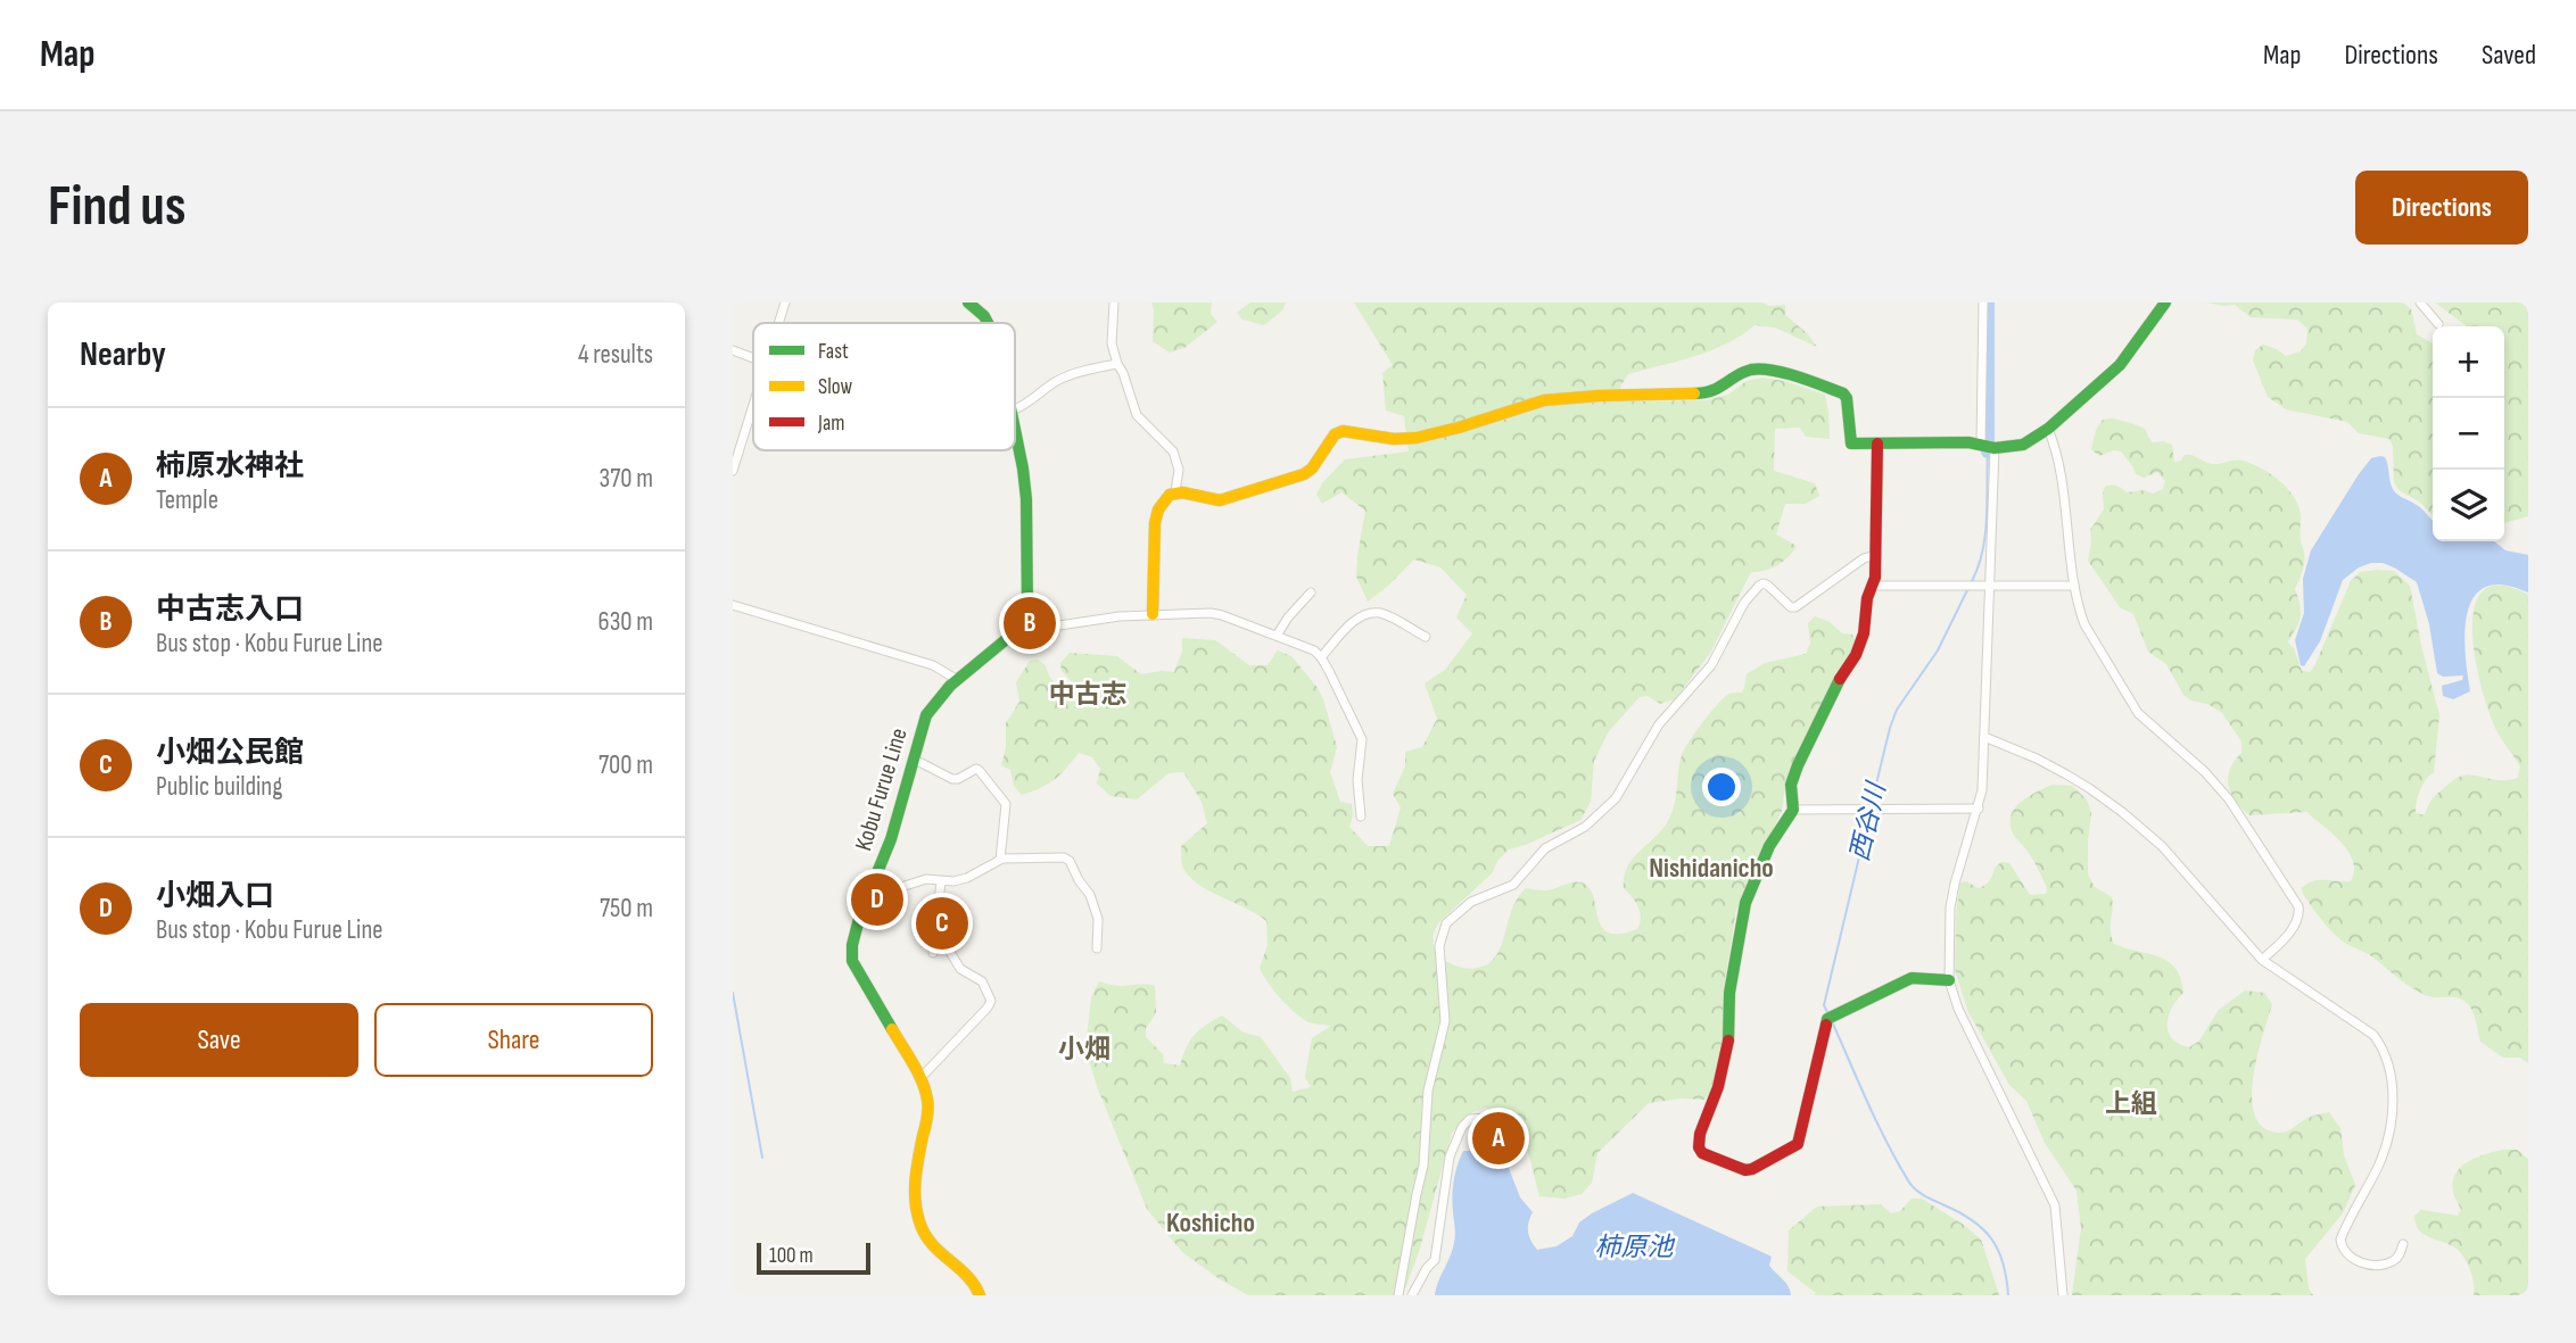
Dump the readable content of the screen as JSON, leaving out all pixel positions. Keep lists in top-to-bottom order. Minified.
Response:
{"streets":{"street":["Kobu Furue Line"]},"districts":["中古志","Nishidanicho","小畑","上組","Koshicho"],"water":["西谷川","柿原池"],"legend":["Fast","Slow","Jam"],"scale_bar":"100 m","page":{"header":"Map","nav":["Map","Directions","Saved"],"buttons":["Directions",["Save","Share"]],"title":"Find us","heading":["Nearby","4 results"],"map_buttons":["+","−"],"list":[{"mark":"A","name":"柿原水神社","note":"Temple","value":"370 m"},{"mark":"B","name":"中古志入口","note":"Bus stop · Kobu Furue Line","value":"630 m"},{"mark":"C","name":"小畑公民館","note":"Public building","value":"700 m"},{"mark":"D","name":"小畑入口","note":"Bus stop · Kobu Furue Line","value":"750 m"}],"pins":["B","D","C","A"],"scale":"100 m"}}
